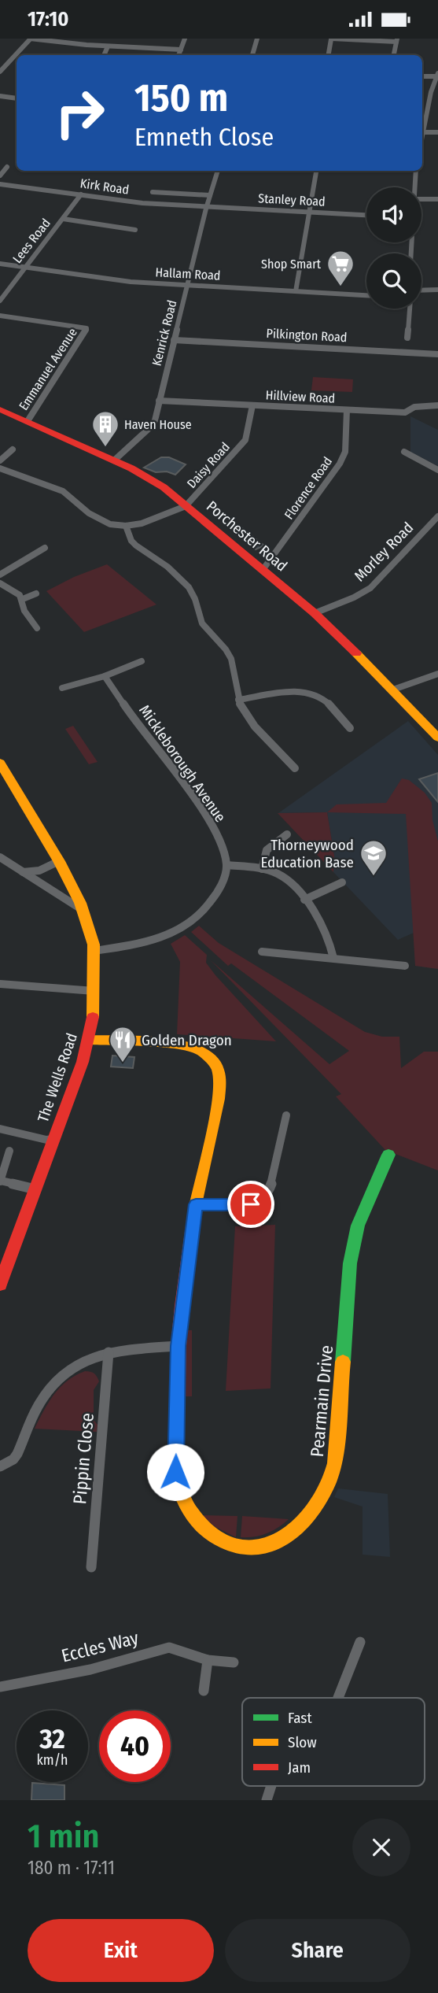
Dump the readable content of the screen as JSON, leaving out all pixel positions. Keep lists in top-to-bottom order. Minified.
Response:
{"streets":{"street":["Kirk Road","Stanley Road","Lees Road","Hallam Road","Kenrick Road","Pilkington Road","Emmanuel Avenue","Hillview Road","Daisy Road","Florence Road","Porchester Road","Morley Road","Mickleborough Avenue","The Wells Road","Pearmain Drive","Pippin Close","Eccles Way"]},"crossings":[["Kirk Road","Stanley Road"],["Kirk Road","Lees Road"],["Kirk Road","Kenrick Road"],["Stanley Road","Kenrick Road"],["Lees Road","Hallam Road"],["Hallam Road","Kenrick Road"],["Kenrick Road","Pilkington Road"],["Kenrick Road","Hillview Road"],["Kenrick Road","Porchester Road"],["Emmanuel Avenue","Porchester Road"],["Hillview Road","Daisy Road"],["Hillview Road","Florence Road"],["Daisy Road","Porchester Road"],["Florence Road","Porchester Road"],["Porchester Road","Morley Road"],["The Wells Road","Pearmain Drive"]],"places":{"supermarket":["Shop Smart"],"building":["Haven House"],"school or university":["Thorneywood Education Base"],"restaurant":["Golden Dragon"]},"legend":["Fast","Slow","Jam"],"page":{"status":"17:10","turn":["150 m","Emneth Close"],"speed":"32 km/h","limit":"40","heading":["1 min","180 m · 17:11"],"buttons":["Exit","Share"]}}
